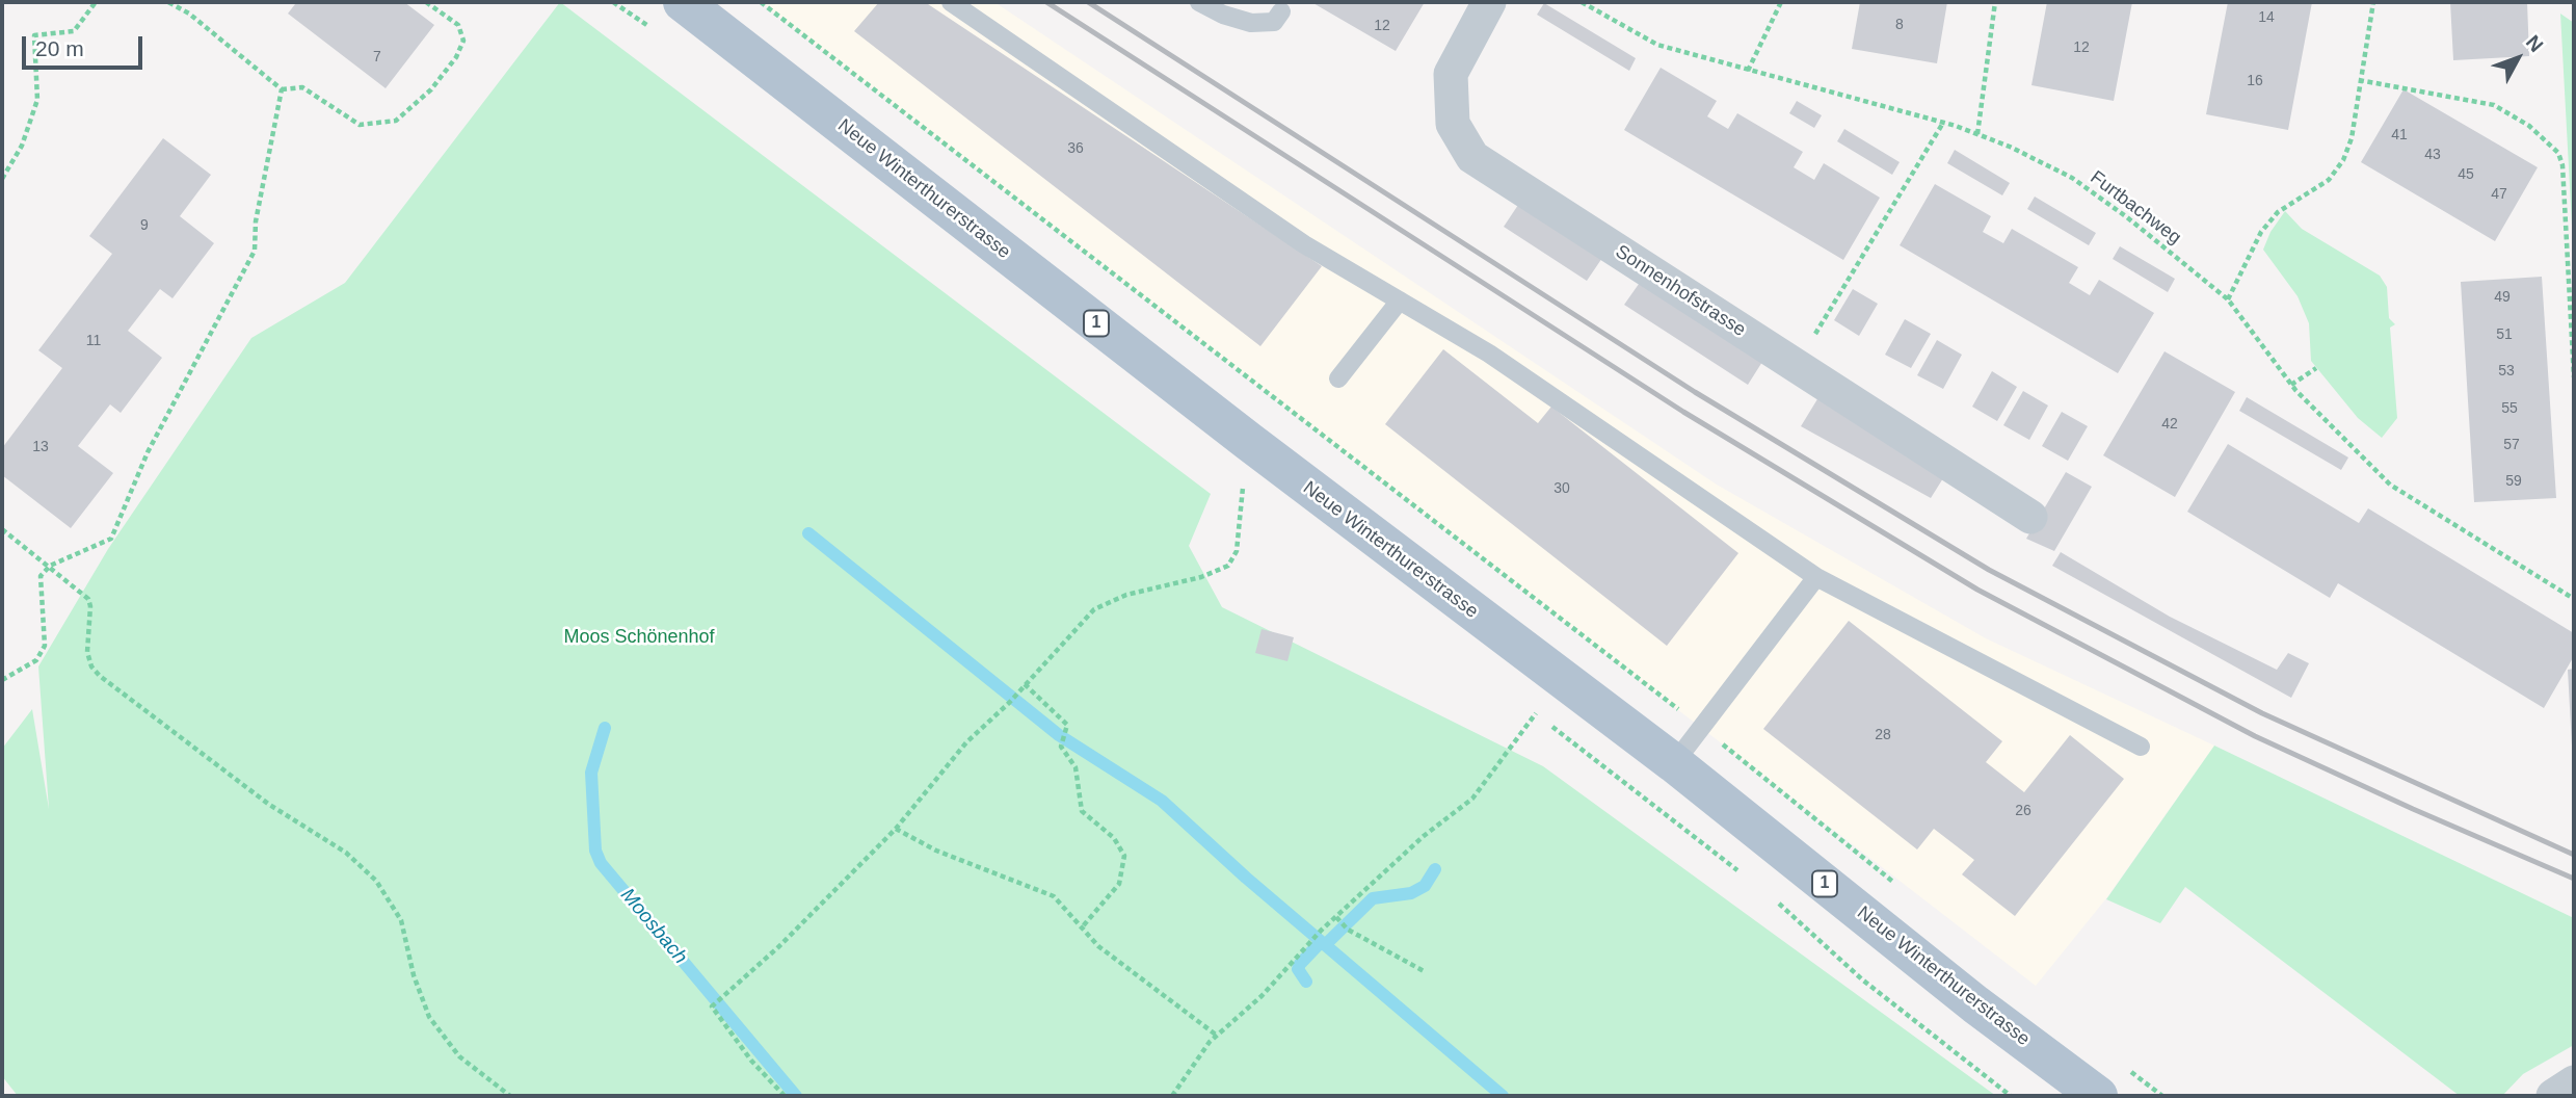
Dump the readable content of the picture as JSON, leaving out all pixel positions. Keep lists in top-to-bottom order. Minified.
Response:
{"streets":{"main road":["Neue Winterthurerstrasse","1"],"street":["Sonnenhofstrasse"],"path":["Furtbachweg"]},"water":["Moosbach"],"parks":["Moos Schönenhof"],"house_numbers":["14","8","12","12","7","16","41","36","43","45","47","9","49","51","11","53","55","42","57","13","59","30","28","26"],"scale_bar":"20 m","north":"top right"}
